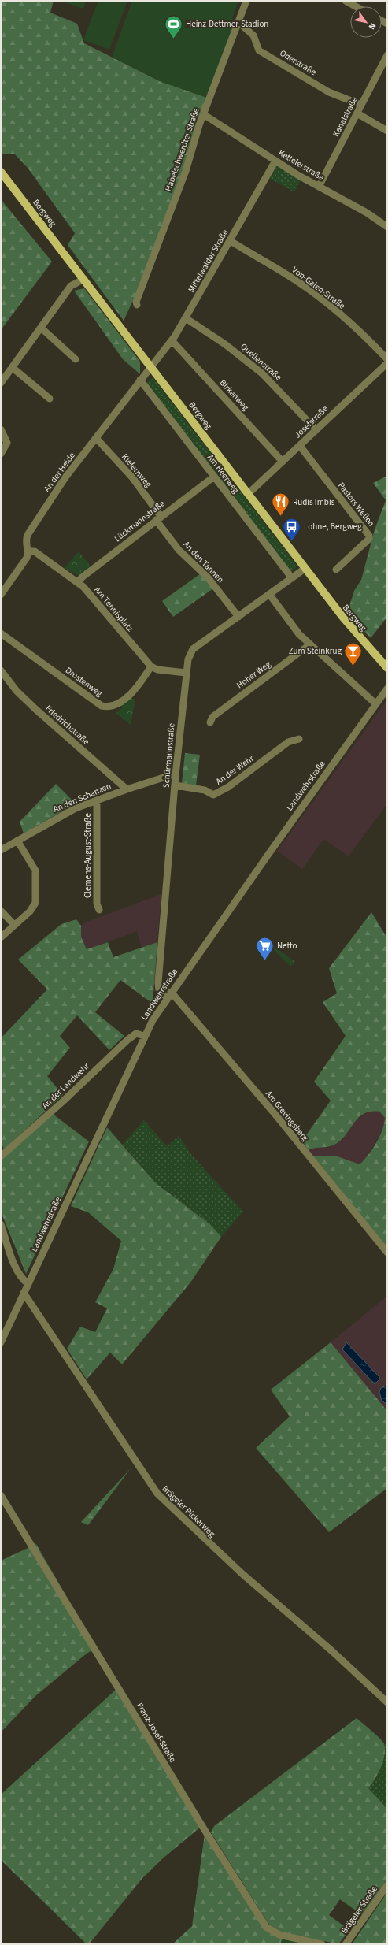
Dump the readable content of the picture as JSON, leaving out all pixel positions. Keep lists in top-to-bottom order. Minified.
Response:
{"streets":{"main road":["Bergweg"],"street":["Oderstraße","Kanalstraße","Habelschwerdter Straße","Kettelerstraße","Mittelwalder Straße","Von-Galen-Straße","Quellenstraße","Birkenweg","Josefstraße","Kiefernweg","An der Heide","Am Heerweg","Pastors Wellen","Lückmannstraße","An den Tannen","Am Tennisplatz","Hoher Weg","Drostenweg","Friedrichstraße","Schürmannstraße","An der Wehr","Landwehrstraße","An den Schanzen","Clemens-August-Straße","An der Landwehr","Am Grevingsberg","Brägeler Pickerweg","Franz-Josef-Straße","Brägeler Straße"]},"crossings":[["Oderstraße","Kanalstraße"],["Oderstraße","Habelschwerdter Straße"],["Kanalstraße","Kettelerstraße"],["Kettelerstraße","Mittelwalder Straße"],["Bergweg","Mittelwalder Straße"],["Bergweg","Josefstraße"],["Bergweg","An der Heide"],["Bergweg","Schürmannstraße"],["Mittelwalder Straße","Von-Galen-Straße"],["Mittelwalder Straße","Quellenstraße"],["Mittelwalder Straße","Birkenweg"],["Mittelwalder Straße","An der Heide"],["Quellenstraße","Josefstraße"],["Birkenweg","Josefstraße"],["Josefstraße","Pastors Wellen"],["Kiefernweg","An der Heide"],["Kiefernweg","Lückmannstraße"],["Kiefernweg","An den Tannen"],["An der Heide","Am Heerweg"],["An der Heide","Am Tennisplatz"],["Am Heerweg","Lückmannstraße"],["Am Heerweg","Schürmannstraße"],["Lückmannstraße","An den Tannen"],["Lückmannstraße","Am Tennisplatz"],["An den Tannen","Schürmannstraße"],["Am Tennisplatz","Drostenweg"],["Friedrichstraße","An den Schanzen"],["Schürmannstraße","An der Wehr"],["Schürmannstraße","Landwehrstraße"],["Schürmannstraße","An den Schanzen"],["Schürmannstraße","Am Grevingsberg"],["Landwehrstraße","An der Landwehr"],["Landwehrstraße","Am Grevingsberg"],["Landwehrstraße","Brägeler Pickerweg"],["An den Schanzen","Clemens-August-Straße"]],"places":{"sports":["Heinz-Dettmer-Stadion"],"restaurant":["Rudis Imbis"],"bus stop":["Lohne, Bergweg"],"bar":["Zum Steinkrug"],"supermarket":["Netto"]},"north":"bottom right"}
